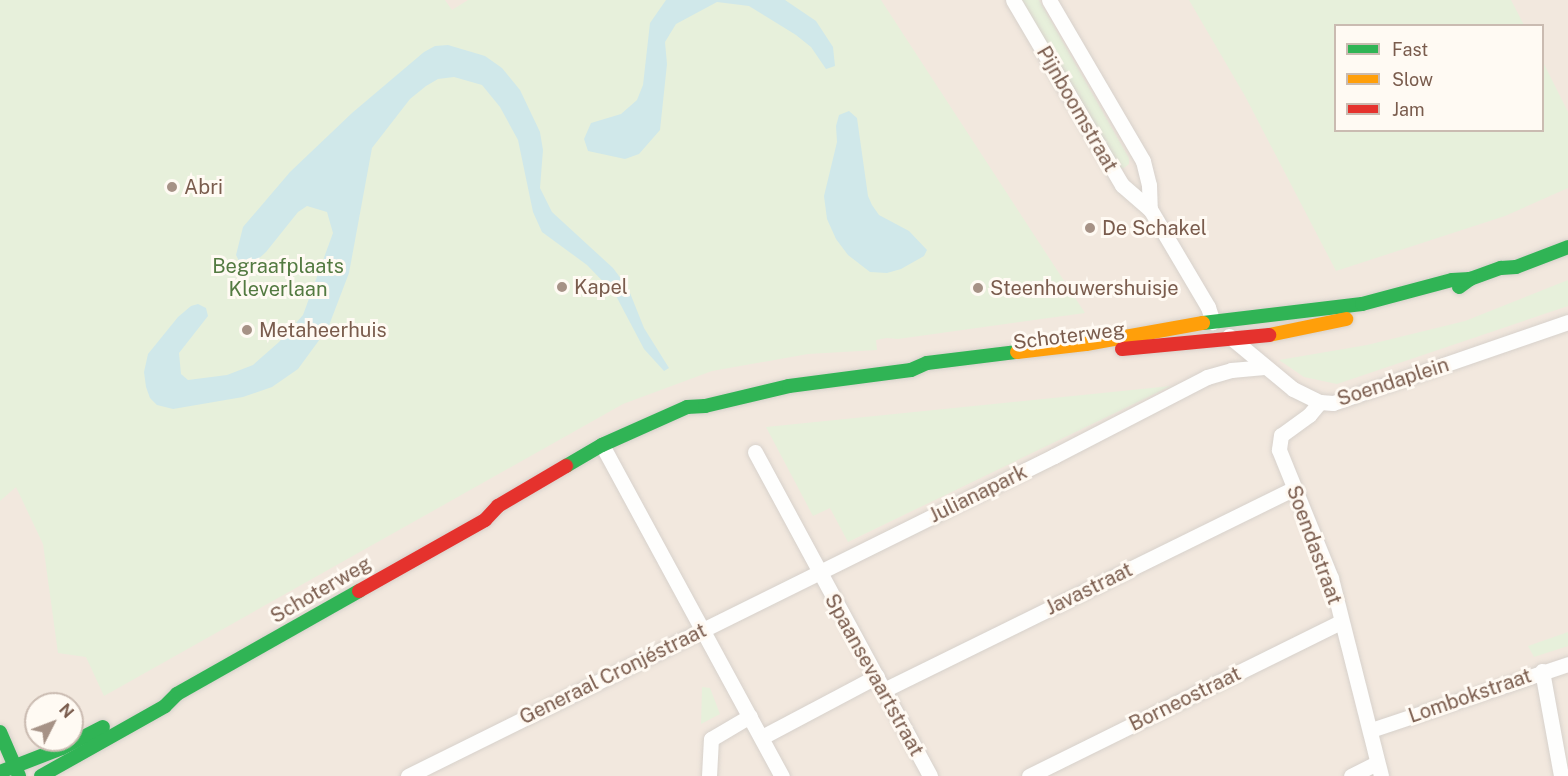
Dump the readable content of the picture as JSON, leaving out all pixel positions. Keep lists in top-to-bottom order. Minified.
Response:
{"streets":{"main road":["Schoterweg"],"street":["Pijnboomstraat","Soendaplein","Julianapark","Soendastraat","Javastraat","Generaal Cronjéstraat","Spaansevaartstraat","Lombokstraat","Borneostraat"]},"crossings":[["Pijnboomstraat","Schoterweg"],["Pijnboomstraat","Soendaplein"],["Schoterweg","Soendaplein"],["Soendaplein","Julianapark"],["Soendaplein","Soendastraat"],["Julianapark","Generaal Cronjéstraat"],["Julianapark","Spaansevaartstraat"],["Soendastraat","Javastraat"],["Soendastraat","Lombokstraat"],["Soendastraat","Borneostraat"],["Javastraat","Spaansevaartstraat"],["Generaal Cronjéstraat","Spaansevaartstraat"]],"parks":["Begraafplaats Kleverlaan"],"places":["Abri","De Schakel","Kapel","Steenhouwershuisje","Metaheerhuis"],"legend":["Fast","Slow","Jam"],"north":"top right"}
